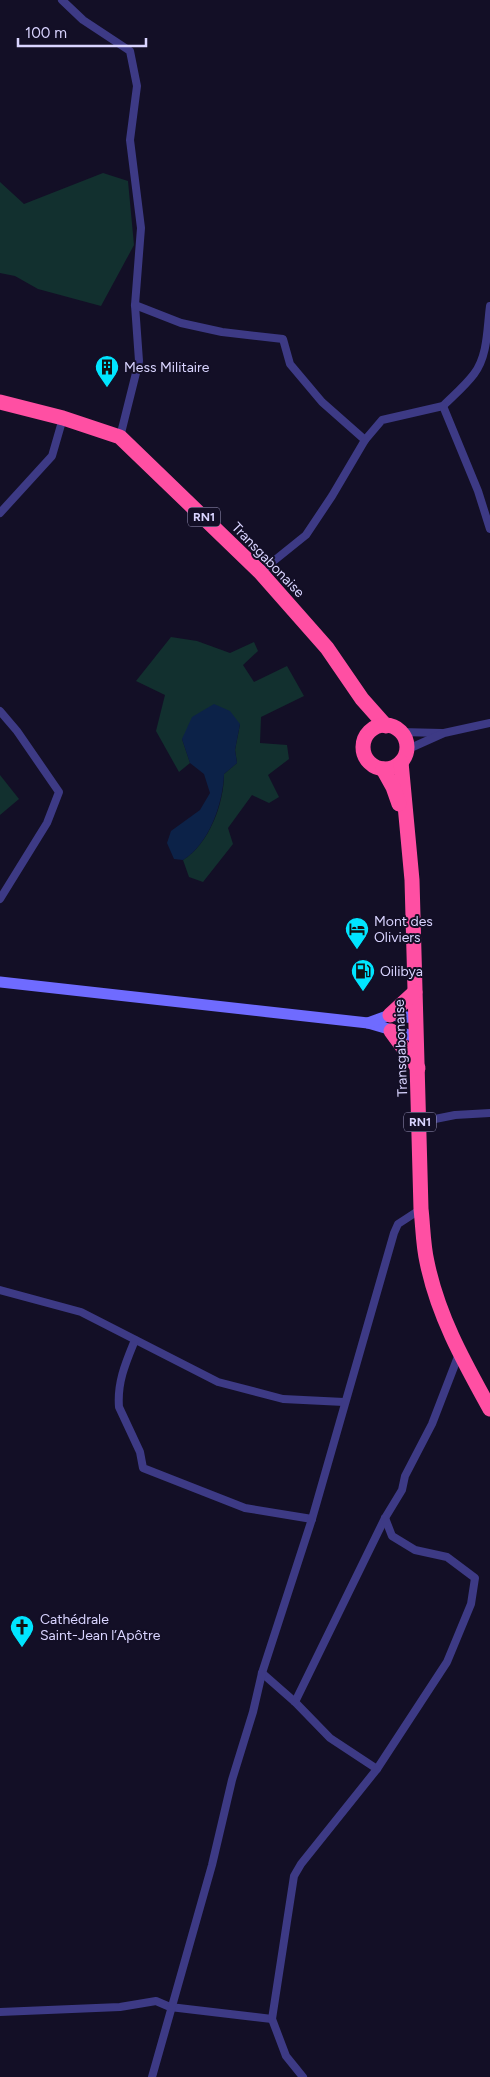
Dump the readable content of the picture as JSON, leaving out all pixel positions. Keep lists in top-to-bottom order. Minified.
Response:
{"streets":{"highway":["RN1","Transgabonaise"]},"places":{"building":["Mess Militaire"],"hotel":["Mont des Oliviers"],"fuel station":["Oilibya"],"church":["Cathédrale Saint-Jean l’Apôtre"]},"scale_bar":"100 m"}
